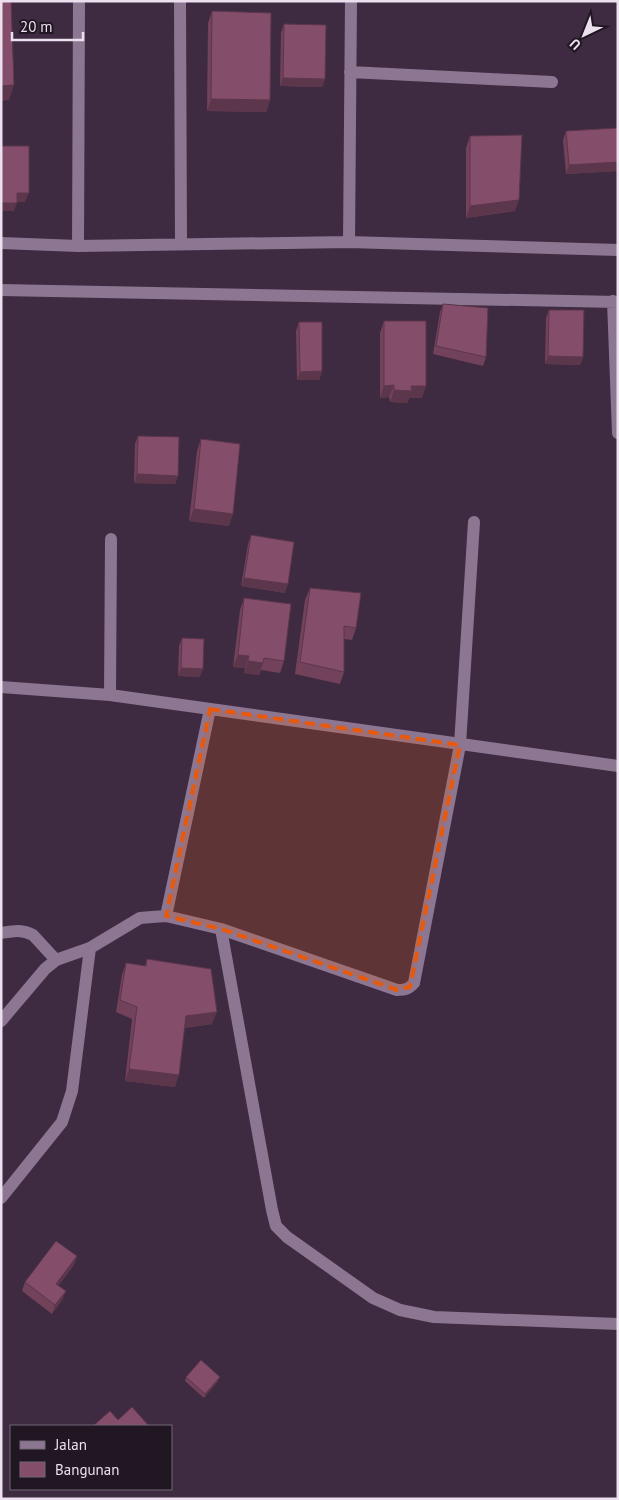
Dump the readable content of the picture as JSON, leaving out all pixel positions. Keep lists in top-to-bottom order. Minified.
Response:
{"legend":["Jalan","Bangunan"],"scale_bar":"20 m","north":"bottom left"}
